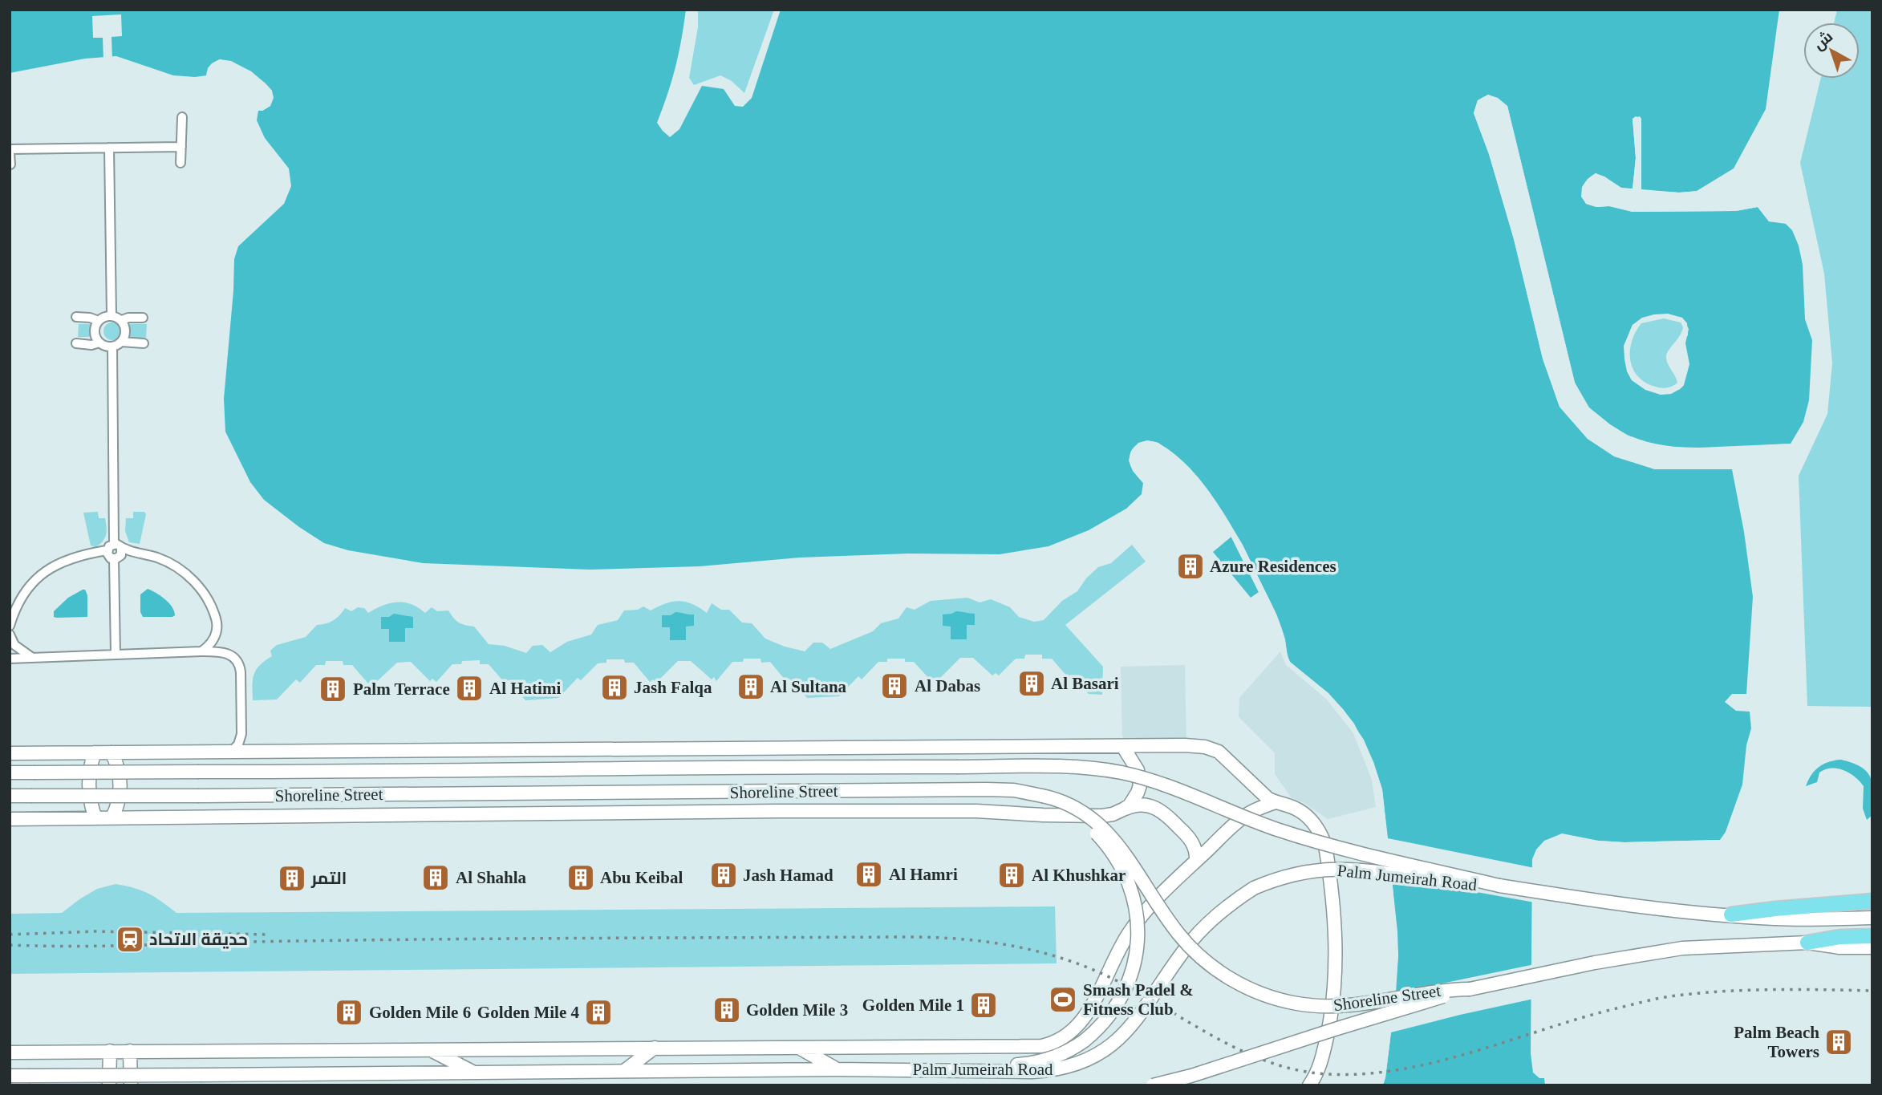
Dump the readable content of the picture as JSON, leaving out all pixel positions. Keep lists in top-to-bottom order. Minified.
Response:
{"streets":{"main road":["Shoreline Street","Palm Jumeirah Road"]},"crossings":[["Shoreline Street","Palm Jumeirah Road"]],"places":{"building":["Azure Residences","Al Basari","Al Dabas","Al Sultana","Jash Falqa","Al Hatimi","Palm Terrace","Al Hamri","Jash Hamad","Al Khushkar","Al Shahla","Abu Keibal","التمر","Golden Mile 1","Golden Mile 3","Golden Mile 6","Golden Mile 4","Palm Beach Towers"],"station":["حديقة الاتحاد"],"sports":["Smash Padel & Fitness Club"]},"north":"top left"}
